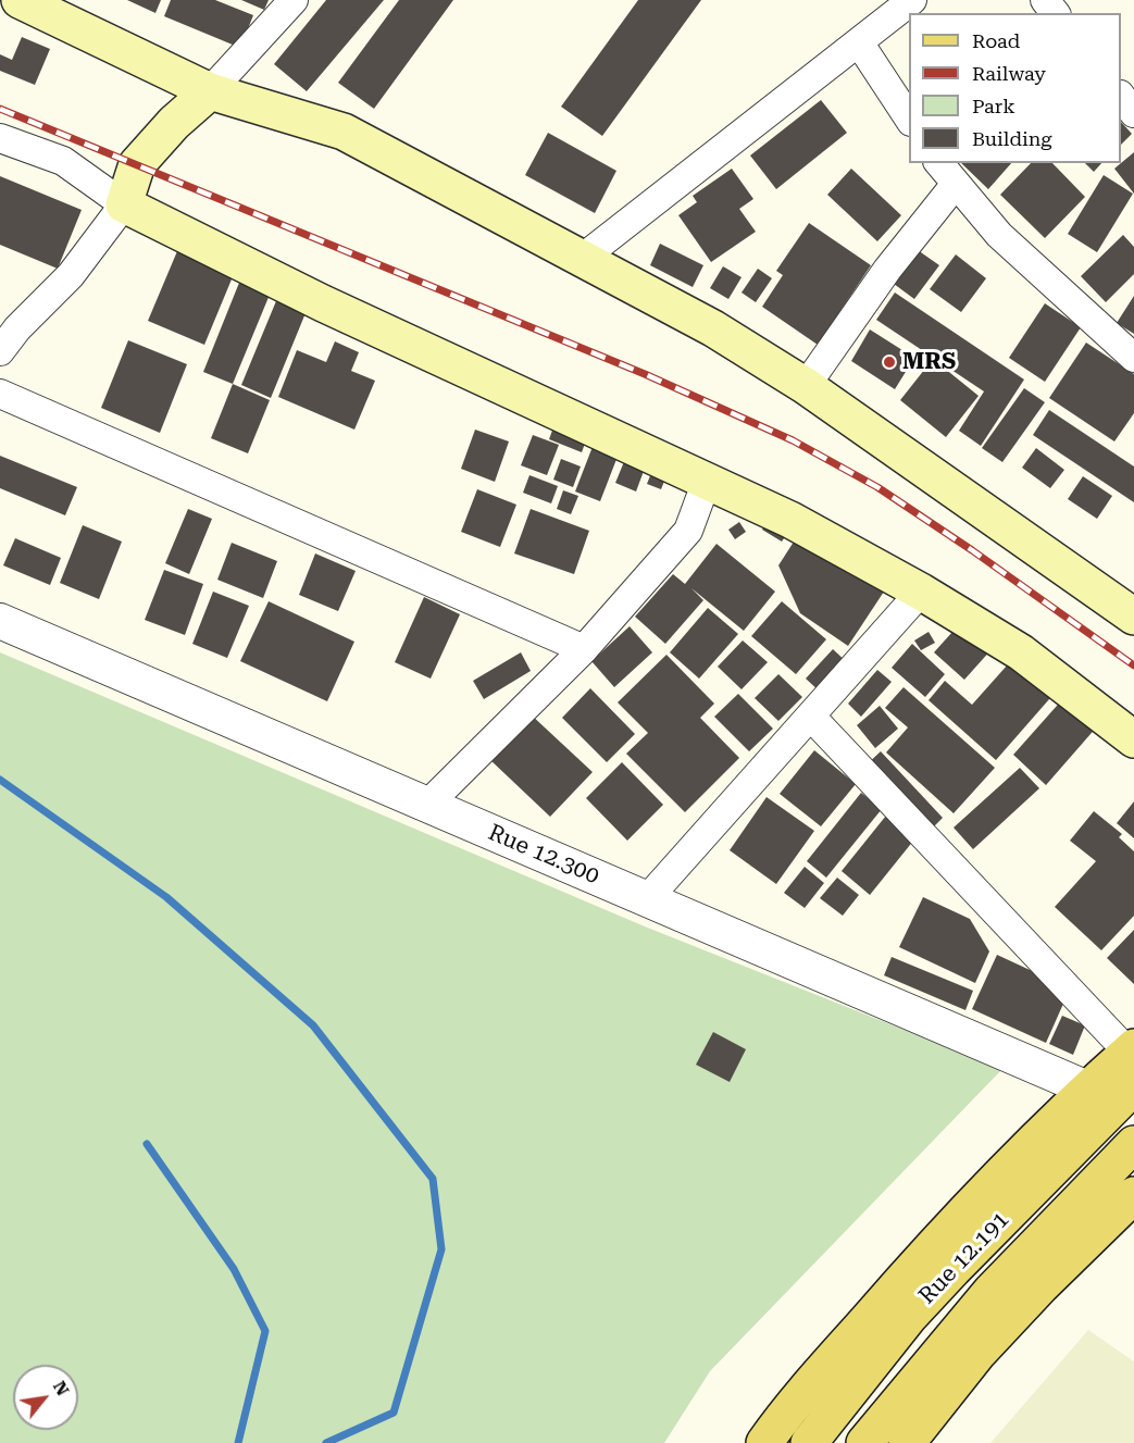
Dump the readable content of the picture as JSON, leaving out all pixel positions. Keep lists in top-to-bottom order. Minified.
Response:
{"streets":{"main road":["Rue 12.191"],"street":["Rue 12.300"]},"places":["MRS"],"legend":["Road","Railway","Park","Building"],"north":"top right"}
